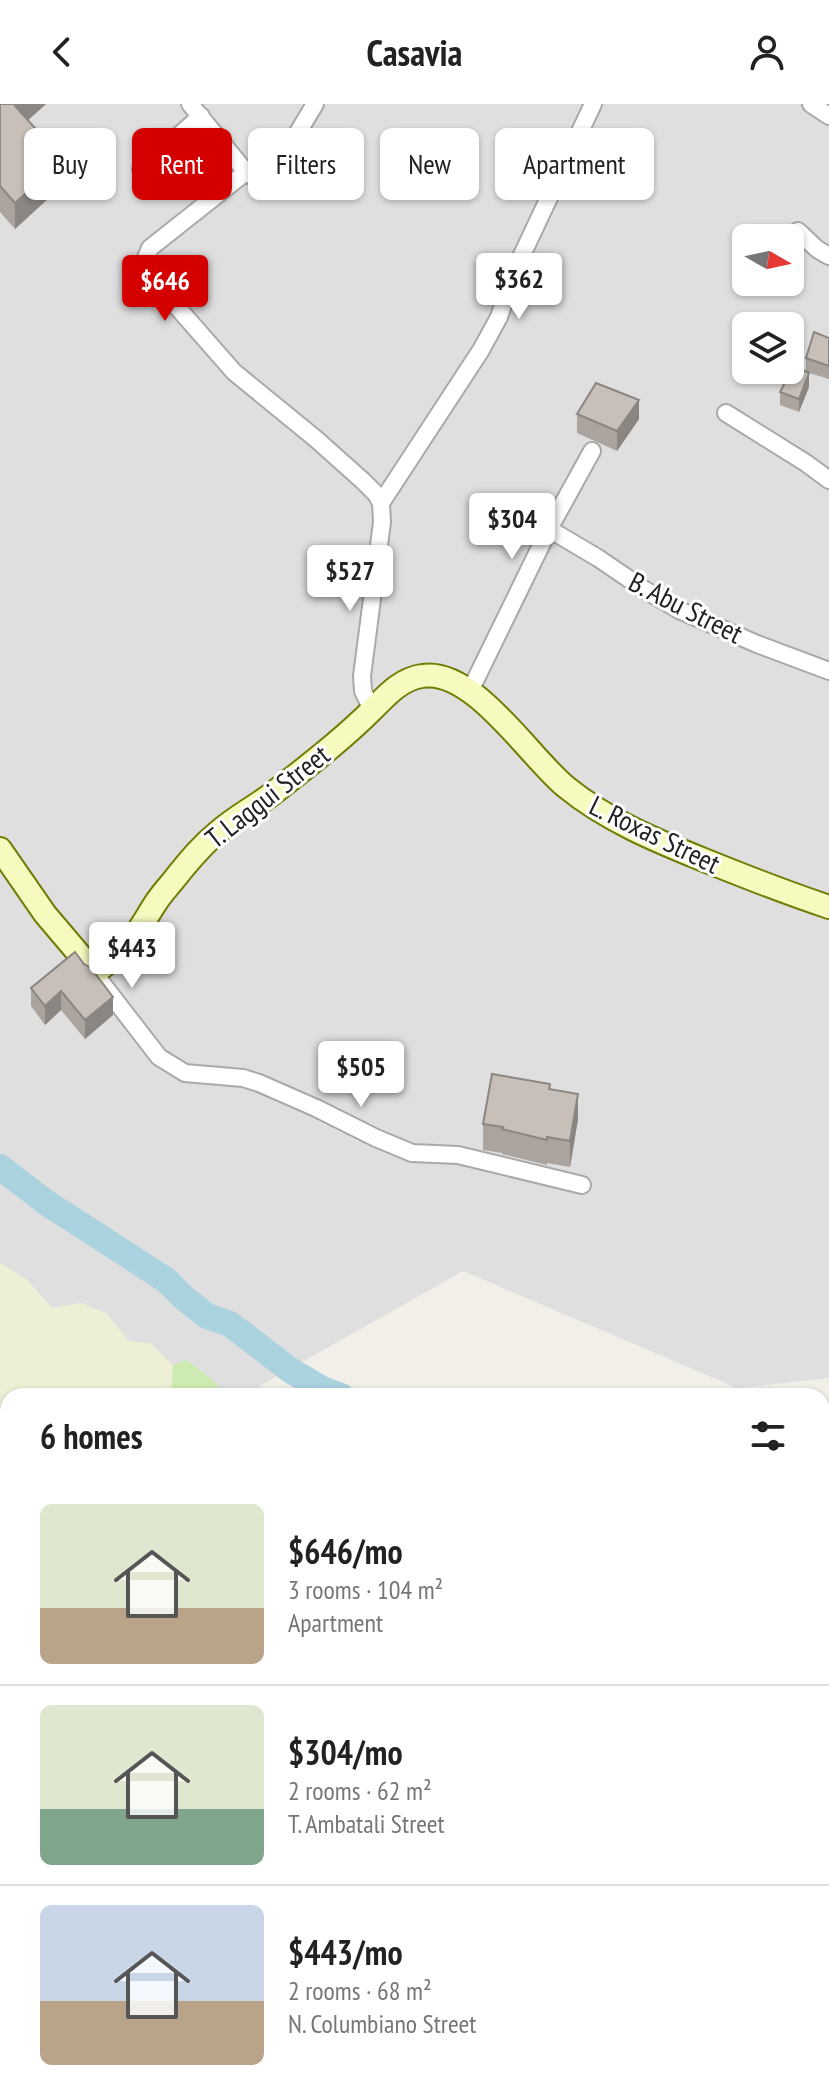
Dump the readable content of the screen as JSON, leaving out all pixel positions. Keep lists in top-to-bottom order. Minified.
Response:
{"streets":{"street":["B. Abu Street","T. Laggui Street","L. Roxas Street"]},"crossings":[["T. Laggui Street","L. Roxas Street"]],"north":"right","page":{"header":"Casavia","chip":["Buy","Rent","Filters","New","Apartment"],"price":["$362","$646","$304","$527","$443","$505"],"heading":"6 homes","list":[{"name":"$646/mo","note":"3 rooms · 104 m² · Apartment"},{"name":"$304/mo","note":"2 rooms · 62 m² · T. Ambatali Street"},{"name":"$443/mo","note":"2 rooms · 68 m² · N. Columbiano Street"}]}}
